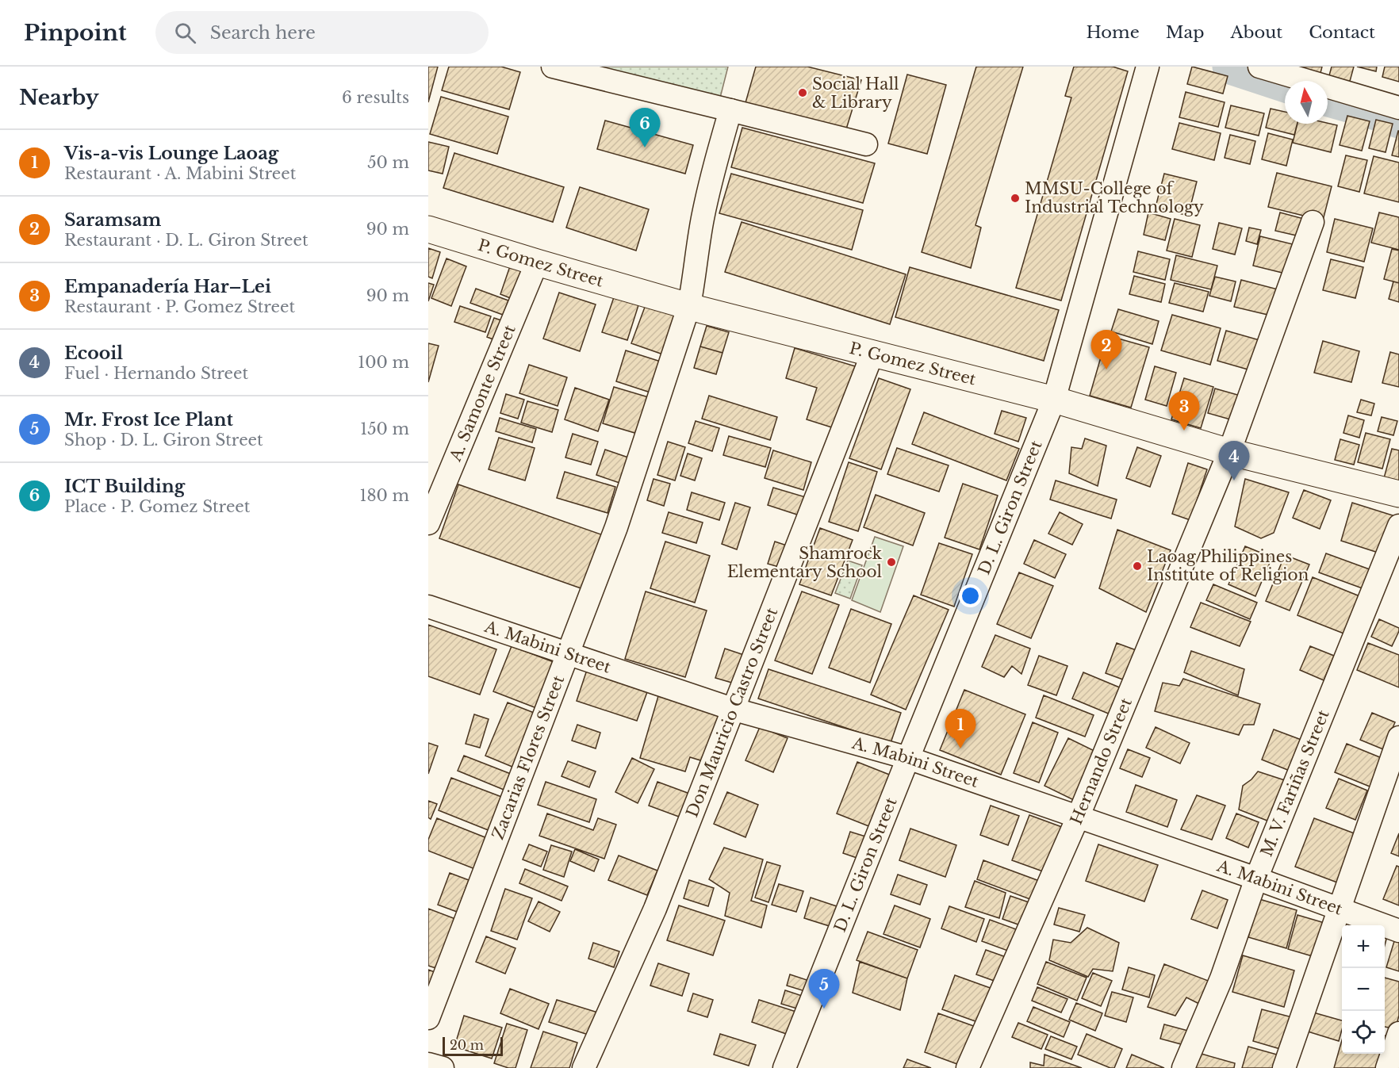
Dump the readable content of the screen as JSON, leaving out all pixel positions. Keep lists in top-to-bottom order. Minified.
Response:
{"streets":{"main road":["P. Gomez Street"],"street":["A. Samonte Street","D. L. Giron Street","A. Mabini Street","Don Mauricio Castro Street","Zacarias Flores Street","Hernando Street","M. V. Fariñas Street"]},"crossings":[["P. Gomez Street","A. Samonte Street"],["P. Gomez Street","D. L. Giron Street"],["P. Gomez Street","Don Mauricio Castro Street"],["P. Gomez Street","Zacarias Flores Street"],["P. Gomez Street","Hernando Street"],["D. L. Giron Street","A. Mabini Street"],["A. Mabini Street","Don Mauricio Castro Street"],["A. Mabini Street","Zacarias Flores Street"],["A. Mabini Street","Hernando Street"],["A. Mabini Street","M. V. Fariñas Street"]],"places":["Social Hall & Library","MMSU-College of Industrial Technology","Shamrock Elementary School","Laoag Philippines Institute of Religion"],"scale_bar":"20 m","north":"top","page":{"header":"Pinpoint","search":"Search here","nav":["Home","Map","About","Contact"],"heading":["Nearby","6 results"],"pins":["6","2","3","4","1","5"],"list":[{"mark":"1","name":"Vis-a-vis Lounge Laoag","note":"Restaurant · A. Mabini Street","value":"50 m"},{"mark":"2","name":"Saramsam","note":"Restaurant · D. L. Giron Street","value":"90 m"},{"mark":"3","name":"Empanadería Har–Lei","note":"Restaurant · P. Gomez Street","value":"90 m"},{"mark":"4","name":"Ecooil","note":"Fuel · Hernando Street","value":"100 m"},{"mark":"5","name":"Mr. Frost Ice Plant","note":"Shop · D. L. Giron Street","value":"150 m"},{"mark":"6","name":"ICT Building","note":"Place · P. Gomez Street","value":"180 m"}],"map_buttons":["+","−"],"scale":"20 m"}}
